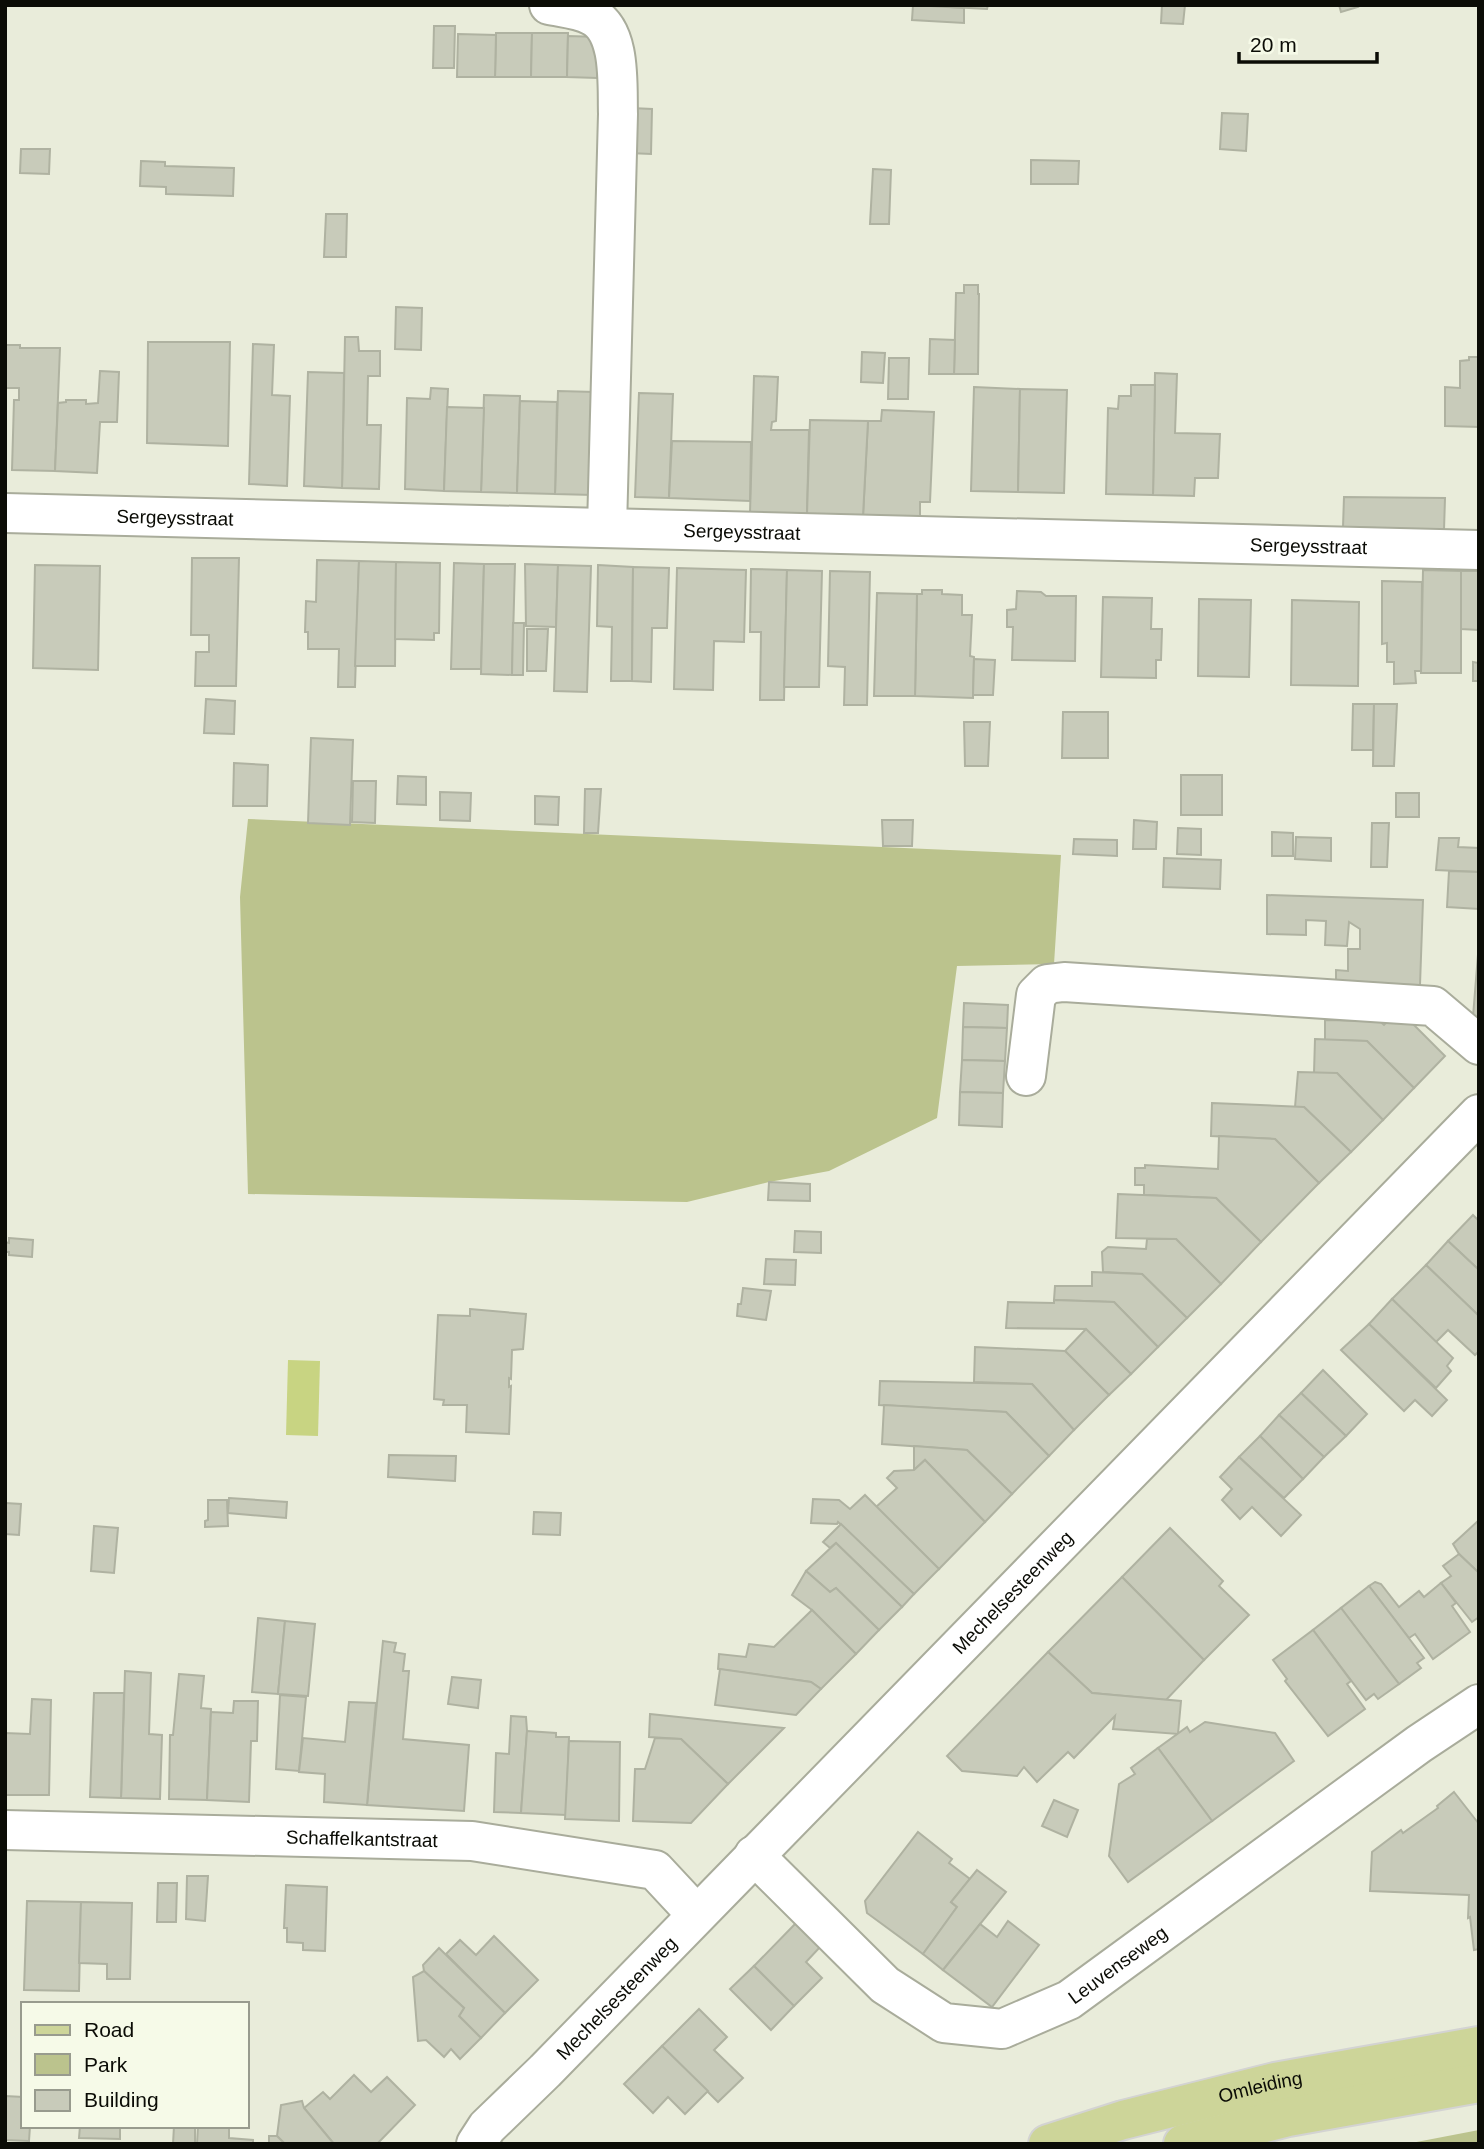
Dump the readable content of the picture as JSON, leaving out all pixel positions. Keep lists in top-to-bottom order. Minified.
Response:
{"streets":{"main road":["Omleiding"],"street":["Sergeysstraat","Mechelsesteenweg","Schaffelkantstraat","Leuvenseweg"]},"crossings":[["Mechelsesteenweg","Schaffelkantstraat"],["Mechelsesteenweg","Leuvenseweg"]],"legend":["Road","Park","Building"],"scale_bar":"20 m"}
